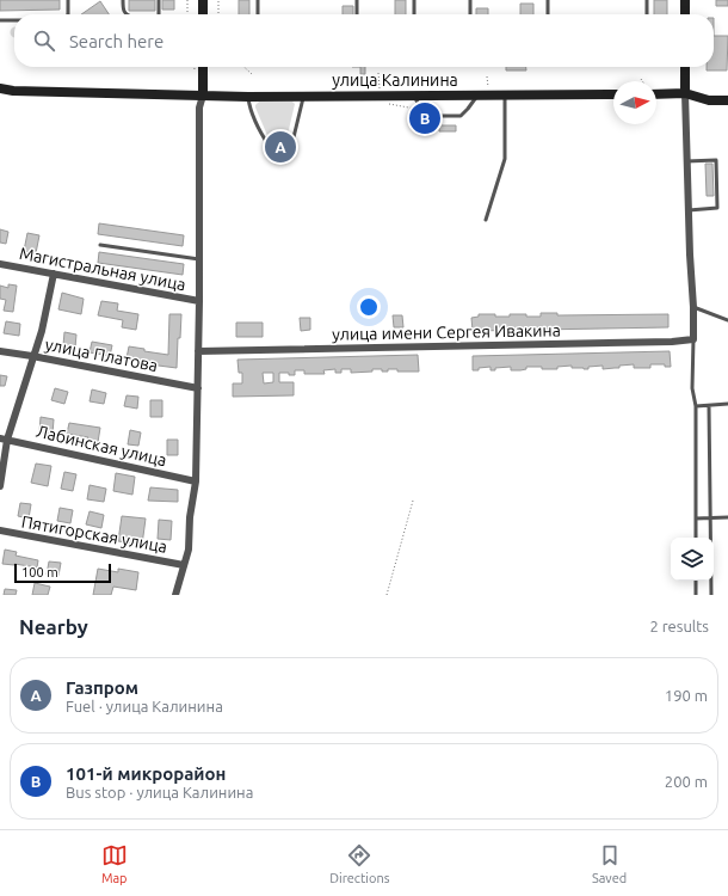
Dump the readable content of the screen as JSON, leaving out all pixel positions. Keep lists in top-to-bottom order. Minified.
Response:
{"streets":{"main road":["улица Калинина"],"street":["Магистральная улица","улица имени Сергея Ивакина","улица Платова","Лабинская улица","Пятигорская улица"]},"scale_bar":"100 m","north":"right","page":{"search":"Search here","pins":["B","A"],"scale":"100 m","heading":["Nearby","2 results"],"list":[{"mark":"A","name":"Газпром","note":"Fuel · улица Калинина","value":"190 m"},{"mark":"B","name":"101-й микрорайон","note":"Bus stop · улица Калинина","value":"200 m"}],"nav":["Map","Directions","Saved"]}}
